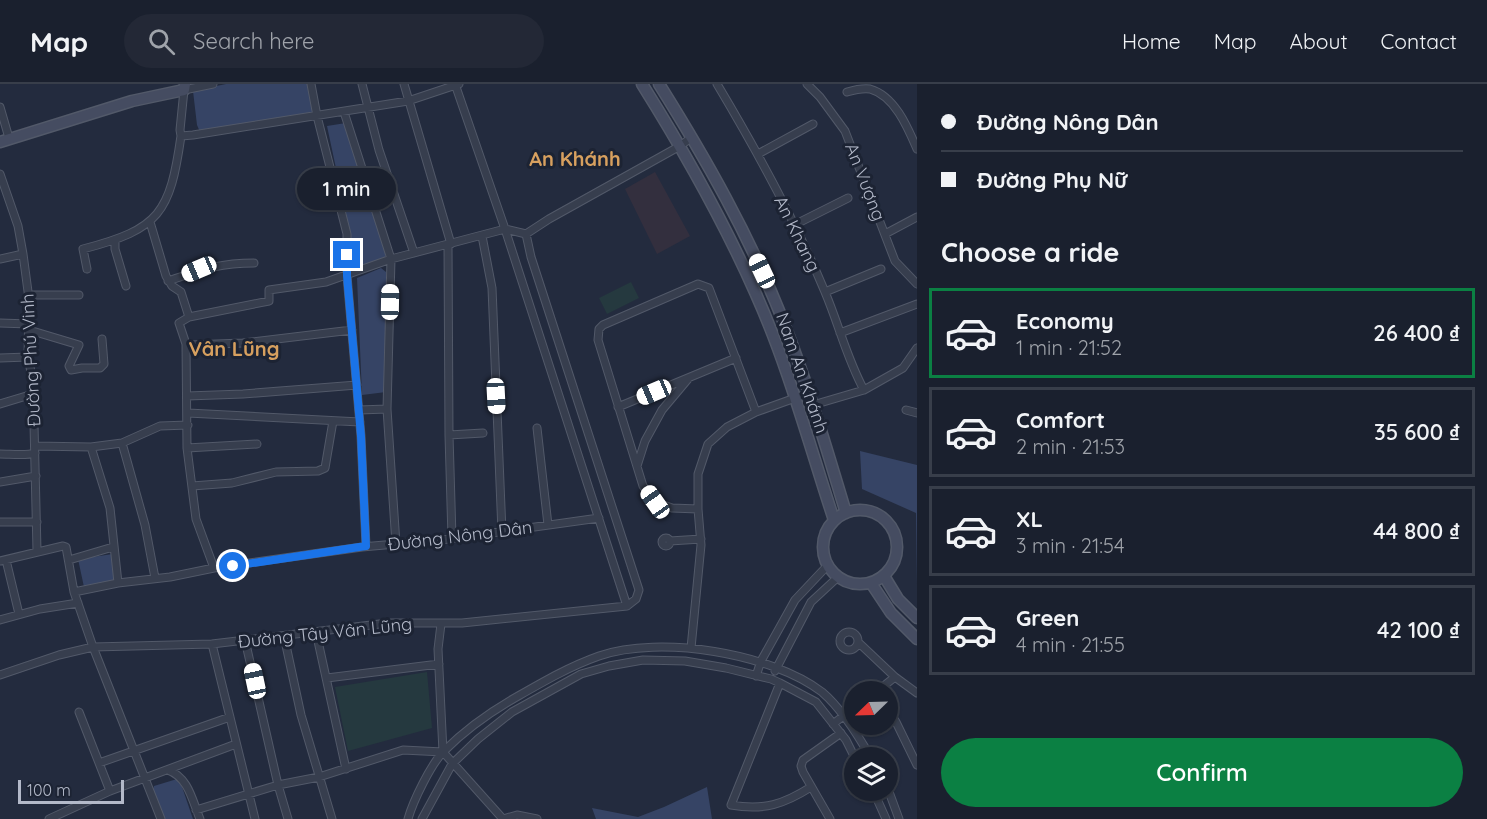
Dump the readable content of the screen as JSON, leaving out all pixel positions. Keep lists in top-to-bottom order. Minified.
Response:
{"streets":{"street":["An Vượng","An Khang","Đường Phú Vinh","Nam An Khánh","Đường Nông Dân","Đường Tây Vân Lũng"]},"districts":["An Khánh","Vân Lũng"],"scale_bar":"100 m","north":"bottom left","page":{"header":"Map","search":"Search here","nav":["Home","Map","About","Contact"],"banner":["Đường Nông Dân","Đường Phụ Nữ"],"bubble":"1 min","heading":"Choose a ride","list":[{"name":"Economy","note":"1 min · 21:52","value":"26 400 ₫"},{"name":"Comfort","note":"2 min · 21:53","value":"35 600 ₫"},{"name":"XL","note":"3 min · 21:54","value":"44 800 ₫"},{"name":"Green","note":"4 min · 21:55","value":"42 100 ₫"}],"buttons":"Confirm","scale":"100 m"}}
